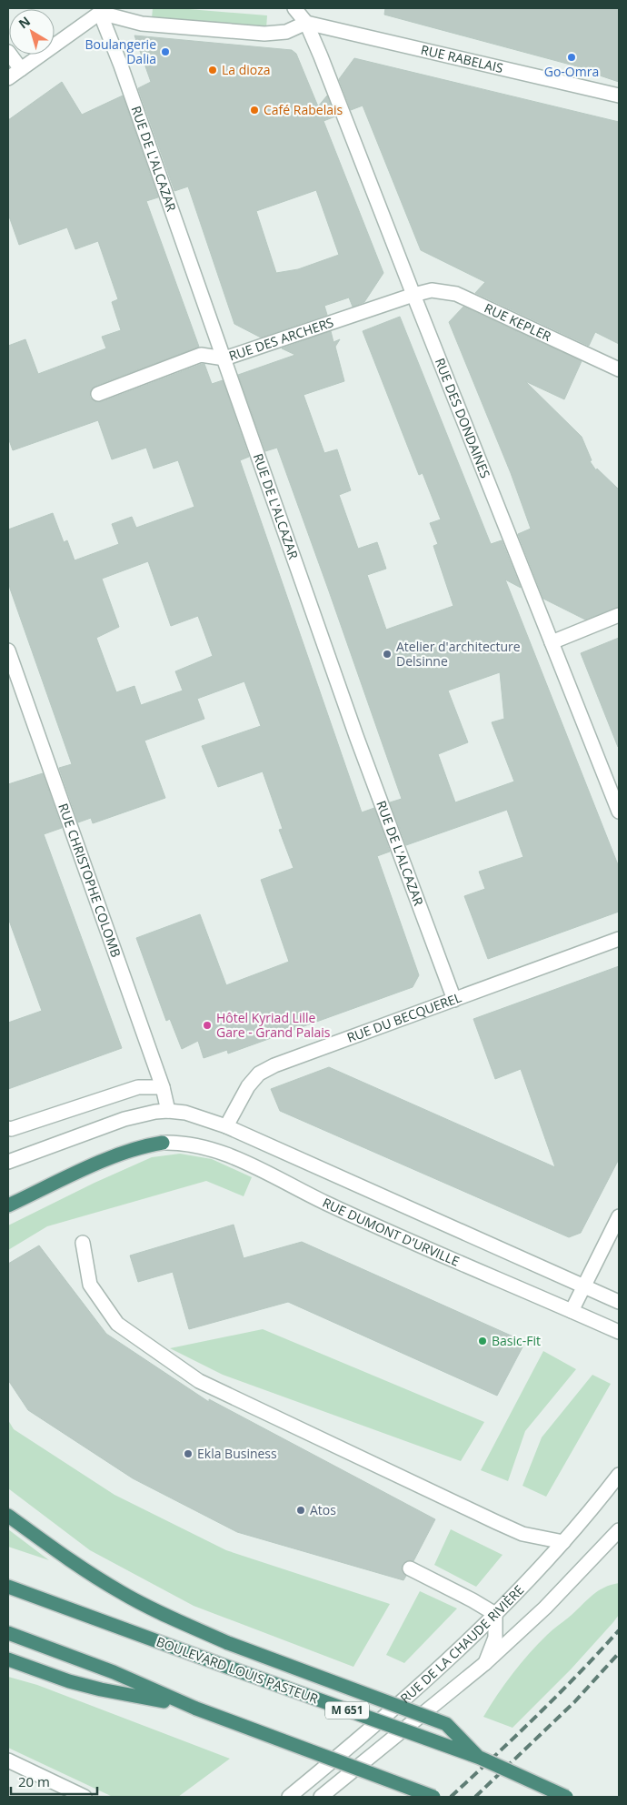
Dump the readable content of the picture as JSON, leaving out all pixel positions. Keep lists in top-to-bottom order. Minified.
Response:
{"streets":{"highway":["BOULEVARD LOUIS PASTEUR","M 651"],"street":["RUE RABELAIS","RUE DE L'ALCAZAR","RUE KEPLER","RUE DES ARCHERS","RUE DES DONDAINES","RUE CHRISTOPHE COLOMB","RUE DU BECQUEREL","RUE DUMONT D'URVILLE","RUE DE LA CHAUDE RIVIÈRE"]},"crossings":[["RUE RABELAIS","RUE DES DONDAINES"],["RUE DE L'ALCAZAR","RUE DES ARCHERS"],["RUE DE L'ALCAZAR","RUE DU BECQUEREL"],["RUE KEPLER","RUE DES ARCHERS"],["RUE KEPLER","RUE DES DONDAINES"],["RUE DES ARCHERS","RUE DES DONDAINES"]],"places":["Boulangerie Dalia","Go-Omra","La dioza","Café Rabelais","Atelier d'architecture Delsinne","Hôtel Kyriad Lille Gare - Grand Palais","Basic-Fit","Ekla Business","Atos"],"scale_bar":"20 m","north":"top left"}
